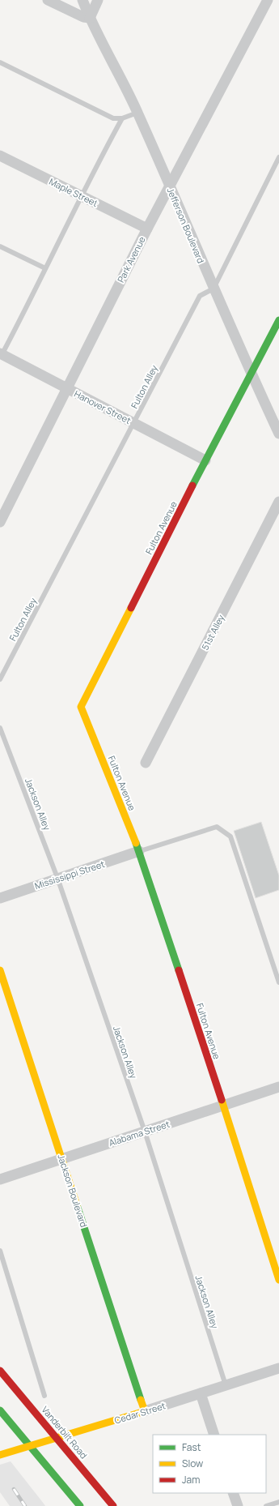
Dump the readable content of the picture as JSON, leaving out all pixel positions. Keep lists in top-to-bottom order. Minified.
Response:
{"streets":{"street":["Maple Street","Jefferson Boulevard","Park Avenue","Hanover Street","Fulton Avenue","51st Alley","Mississippi Street","Alabama Street","Jackson Boulevard","Cedar Street","Vanderbilt Road"],"lane":["Fulton Alley","Jackson Alley"]},"crossings":[["Maple Street","Park Avenue"],["Jefferson Boulevard","Park Avenue"],["Jefferson Boulevard","Fulton Alley"],["Jefferson Boulevard","Fulton Avenue"],["Park Avenue","Hanover Street"],["Fulton Alley","Hanover Street"],["Hanover Street","Fulton Avenue"],["Fulton Avenue","Mississippi Street"],["Fulton Avenue","Alabama Street"],["Jackson Alley","Mississippi Street"],["Jackson Alley","Alabama Street"],["Jackson Alley","Cedar Street"],["Alabama Street","Jackson Boulevard"],["Jackson Boulevard","Cedar Street"],["Cedar Street","Vanderbilt Road"]],"legend":["Fast","Slow","Jam"]}
